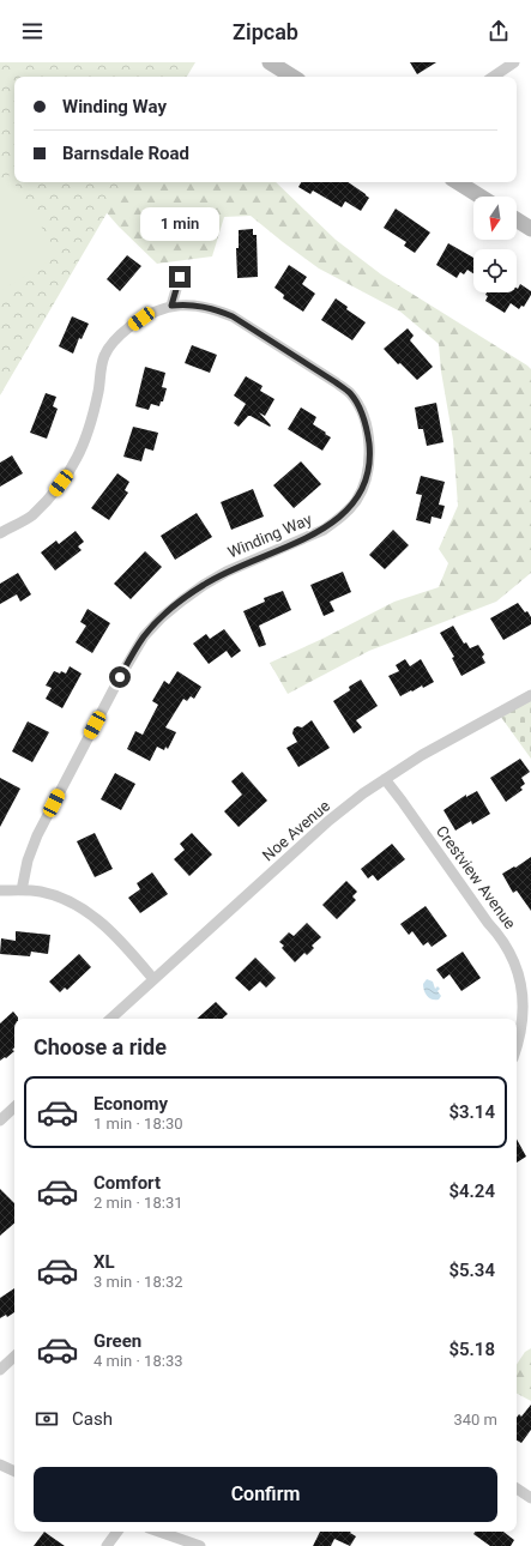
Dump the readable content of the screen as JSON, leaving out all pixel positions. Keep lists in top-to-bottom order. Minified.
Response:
{"streets":{"street":["Winding Way","Noe Avenue","Crestview Avenue"]},"crossings":[["Noe Avenue","Crestview Avenue"]],"north":"bottom","page":{"header":"Zipcab","banner":["Winding Way","Barnsdale Road"],"bubble":"1 min","heading":"Choose a ride","list":[{"name":"Economy","note":"1 min · 18:30","value":"$3.14"},{"name":"Comfort","note":"2 min · 18:31","value":"$4.24"},{"name":"XL","note":"3 min · 18:32","value":"$5.34"},{"name":"Green","note":"4 min · 18:33","value":"$5.18"}],"pay":["Cash","340 m"],"buttons":"Confirm"}}
